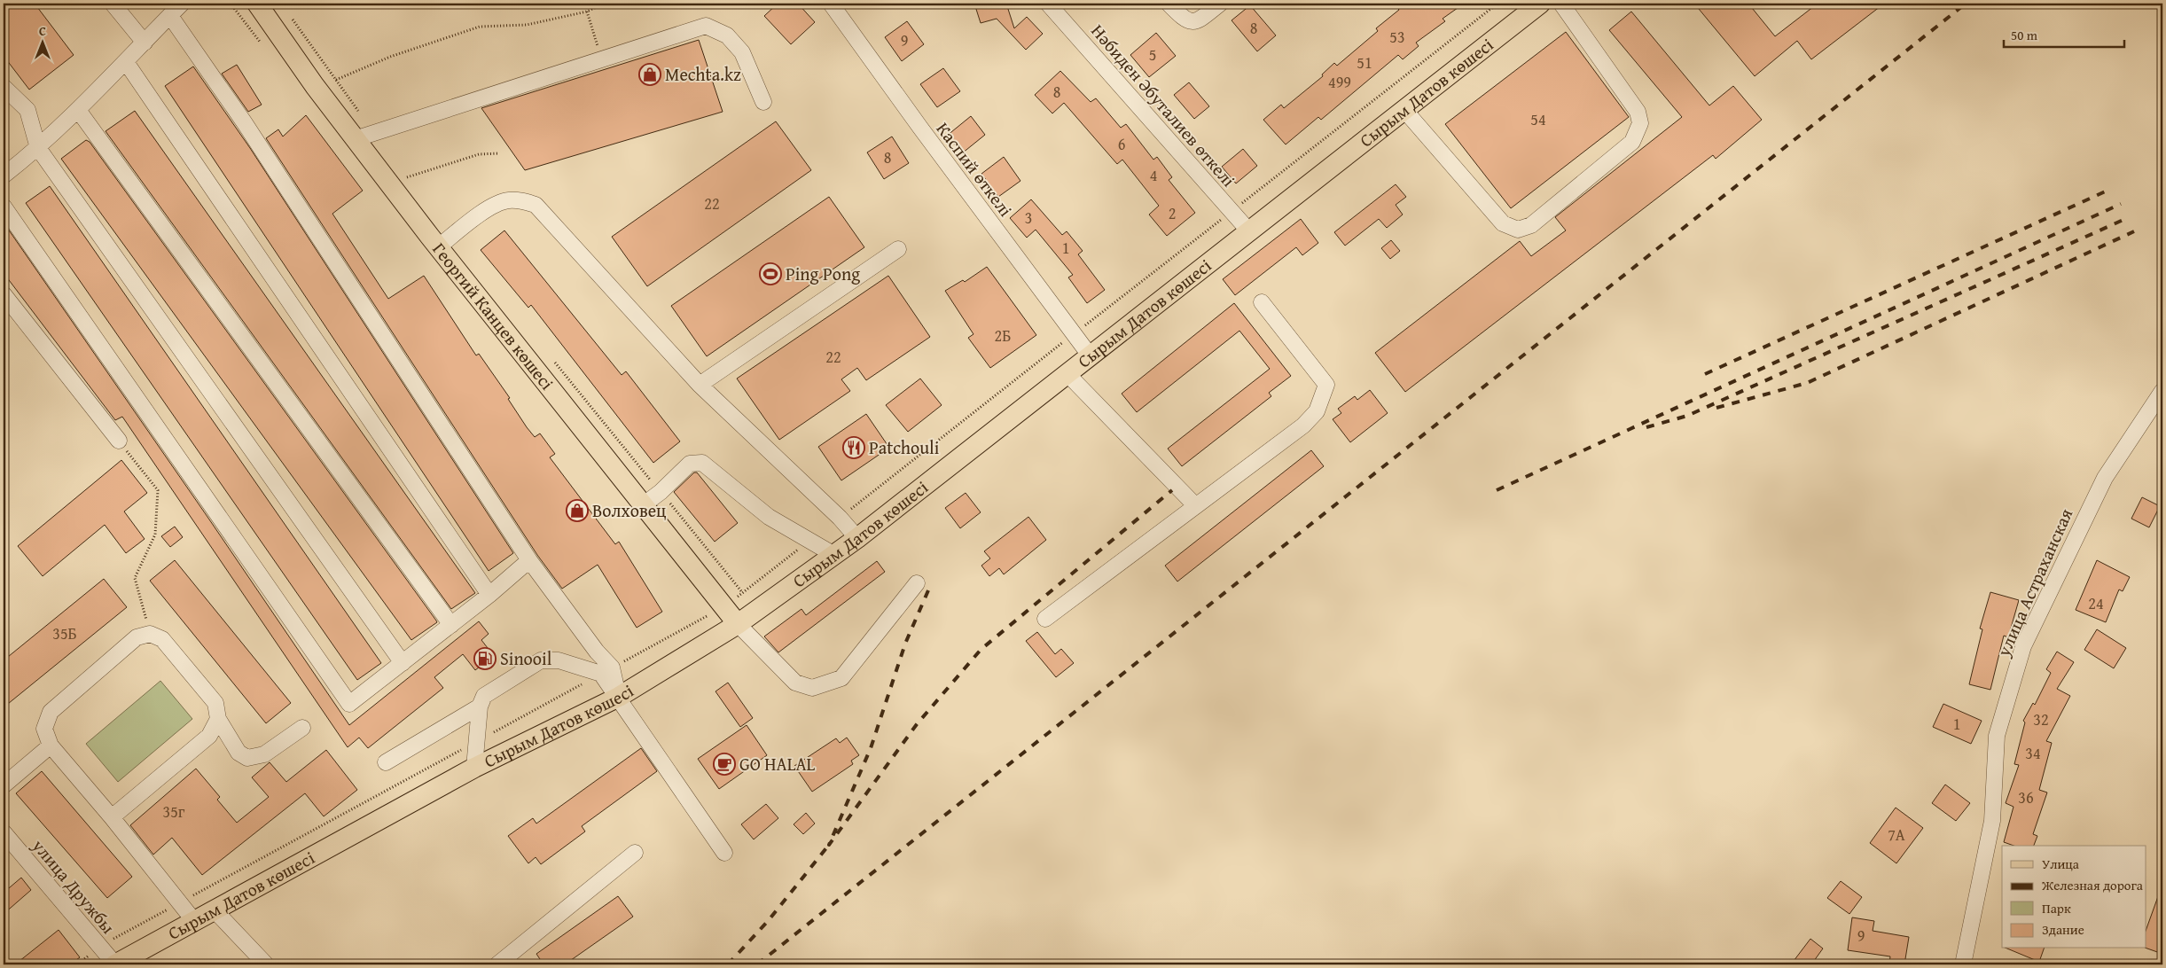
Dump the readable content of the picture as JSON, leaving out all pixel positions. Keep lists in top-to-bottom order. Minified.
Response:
{"streets":{"main road":["Сырым Датов көшесі","Георгий Канцев көшесі"],"street":["Нәбиден Әбуталиев өткелі","Каспий өткелі","улица Астраханская","улица Дружбы"]},"crossings":[["Сырым Датов көшесі","Нәбиден Әбуталиев өткелі"],["Сырым Датов көшесі","Каспий өткелі"],["Сырым Датов көшесі","Георгий Канцев көшесі"],["Сырым Датов көшесі","улица Дружбы"]],"places":{"shop":["Mechta.kz","Волховец"],"sports":["Ping Pong"],"restaurant":["Patchouli"],"fuel station":["Sinooil"],"cafe":["GO HALAL"]},"house_numbers":["8","53","9","5","51","499","8","54","6","8","4","22","2","3","1","2Б","22","24","35Б","32","1","34","36","35г","7А","9"],"legend":["Улица","Железная дорога","Парк","Здание"],"scale_bar":"50 m","north":"top"}
